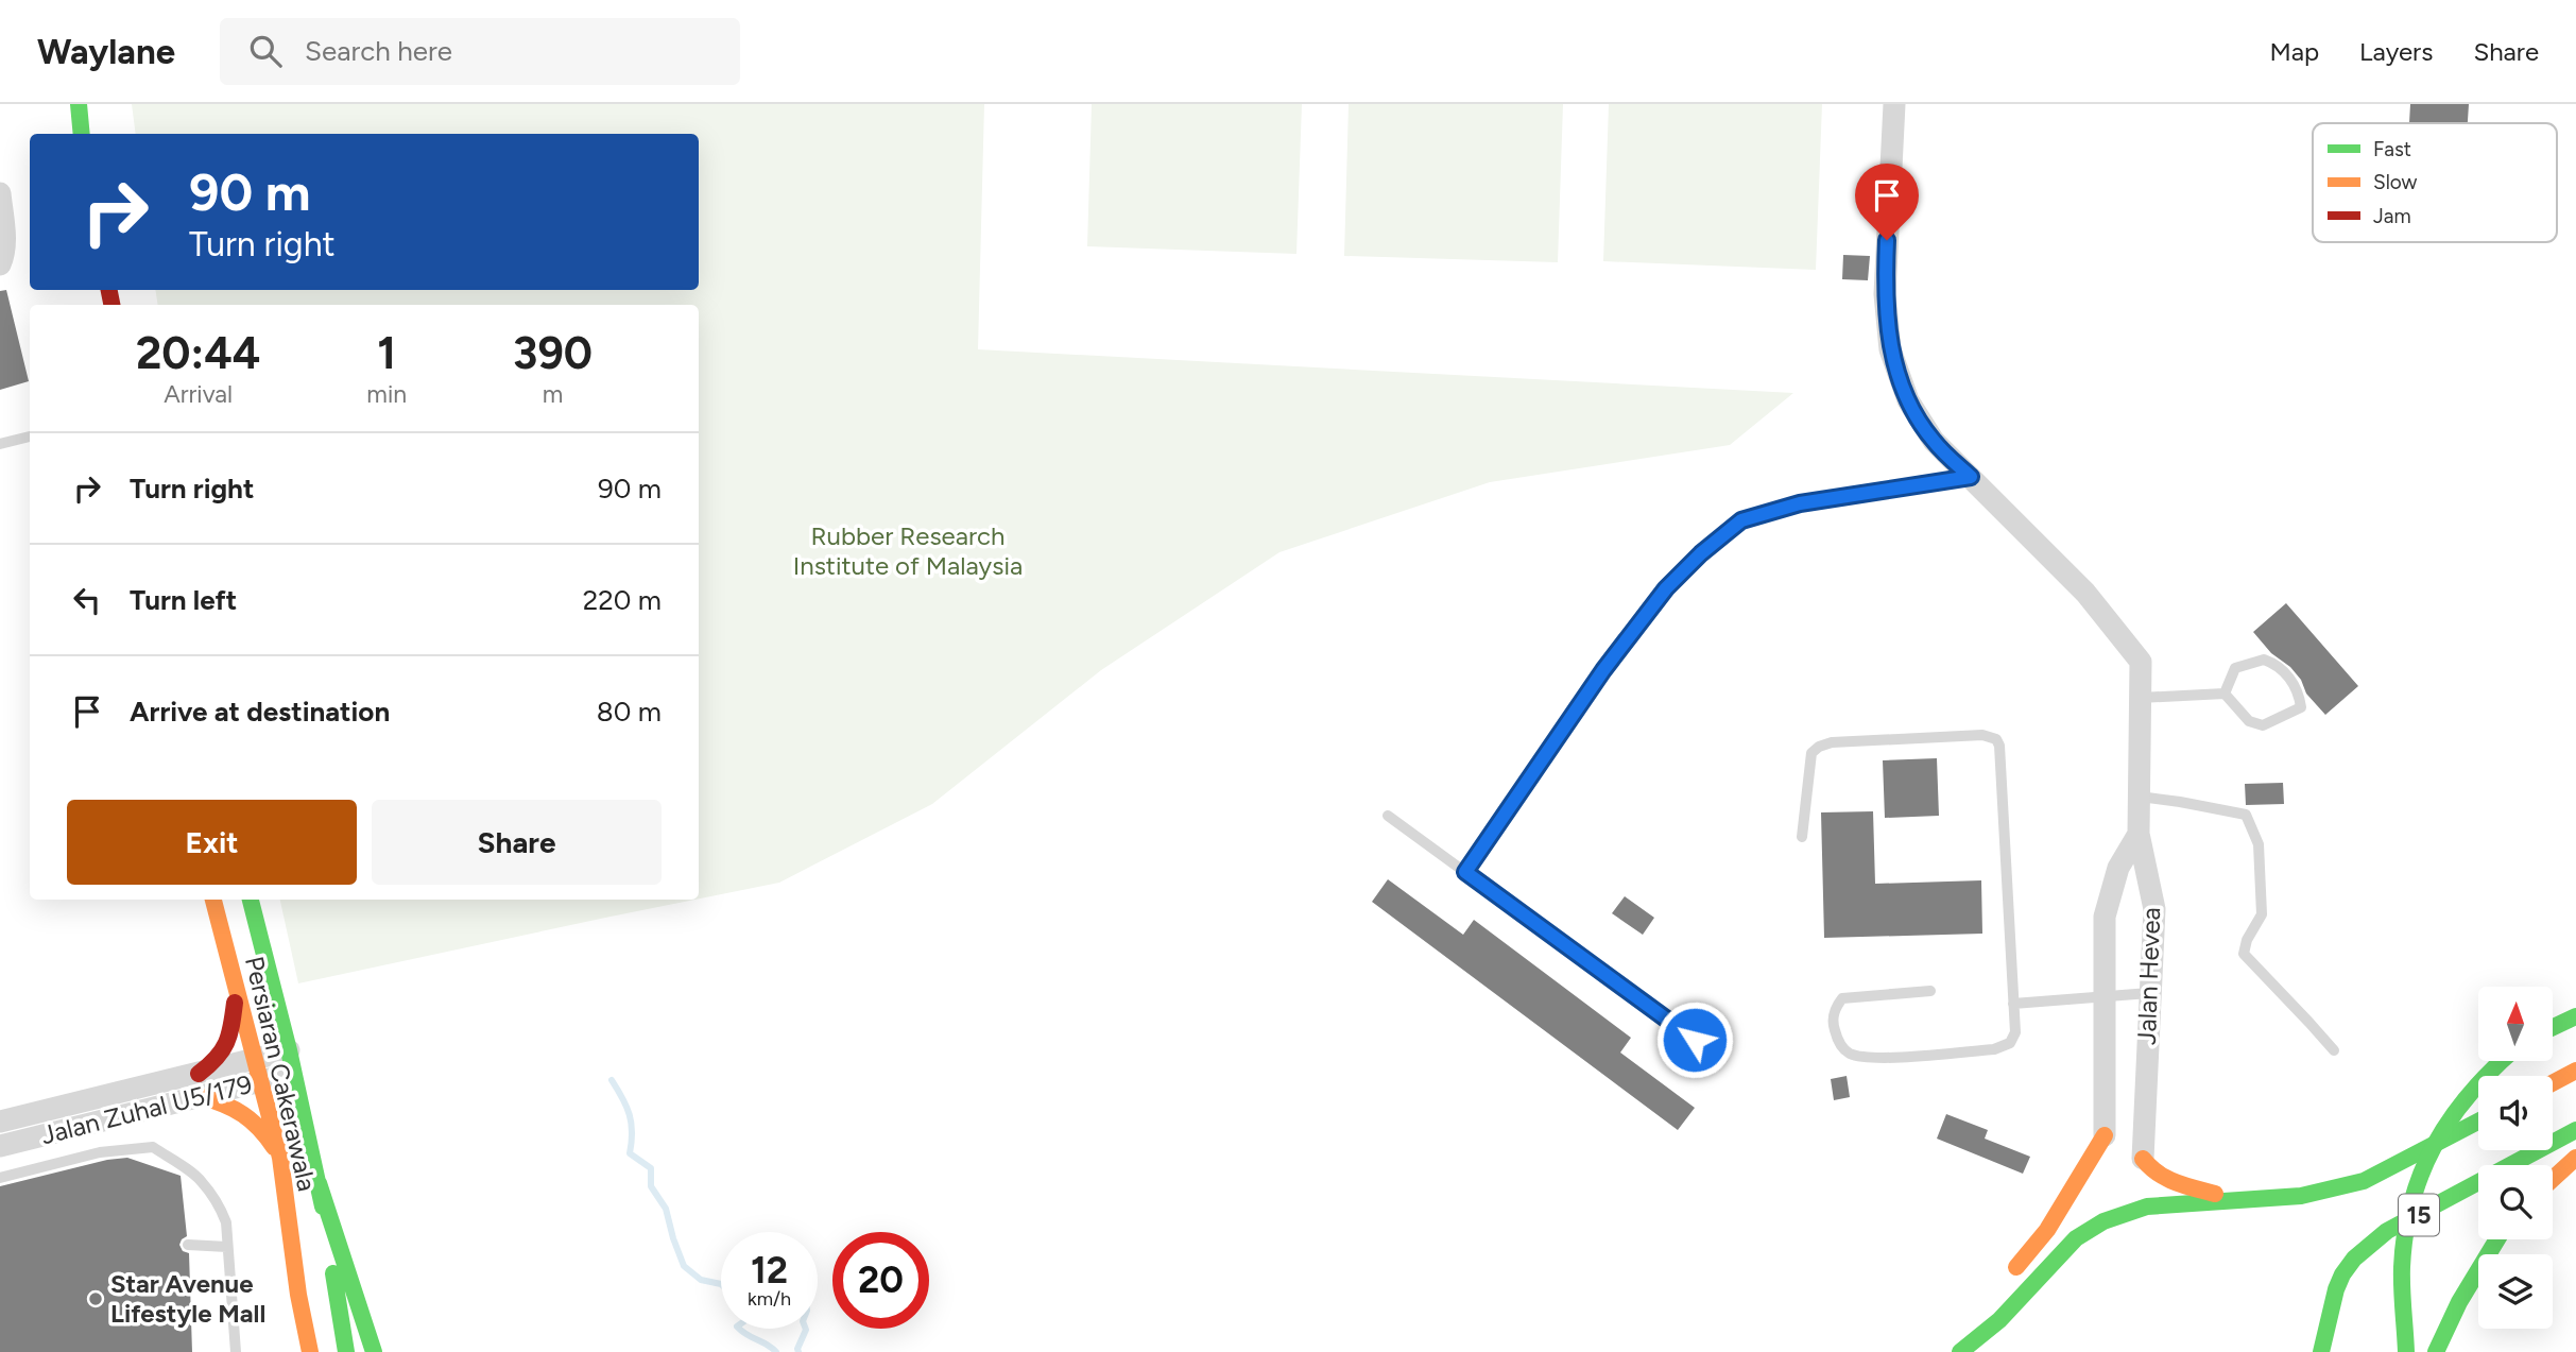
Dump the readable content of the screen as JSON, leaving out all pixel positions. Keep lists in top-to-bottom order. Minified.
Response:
{"streets":{"main road":["Persiaran Cakerawala","15"],"street":["Jalan Hevea","Jalan Zuhal U5/179"]},"crossings":[["Persiaran Cakerawala","Jalan Zuhal U5/179"]],"parks":["Rubber Research Institute of Malaysia"],"places":["Star Avenue Lifestyle Mall"],"legend":["Fast","Slow","Jam"],"north":"top","page":{"header":"Waylane","search":"Search here","nav":["Map","Layers","Share"],"turn":["90 m","Turn right"],"eta":["20:44","Arrival","1","min","390","m"],"list":[{"name":"Turn right","value":"90 m"},{"name":"Turn left","value":"220 m"},{"name":"Arrive at destination","value":"80 m"}],"buttons":["Exit","Share"],"speed":"12 km/h","limit":"20"}}
